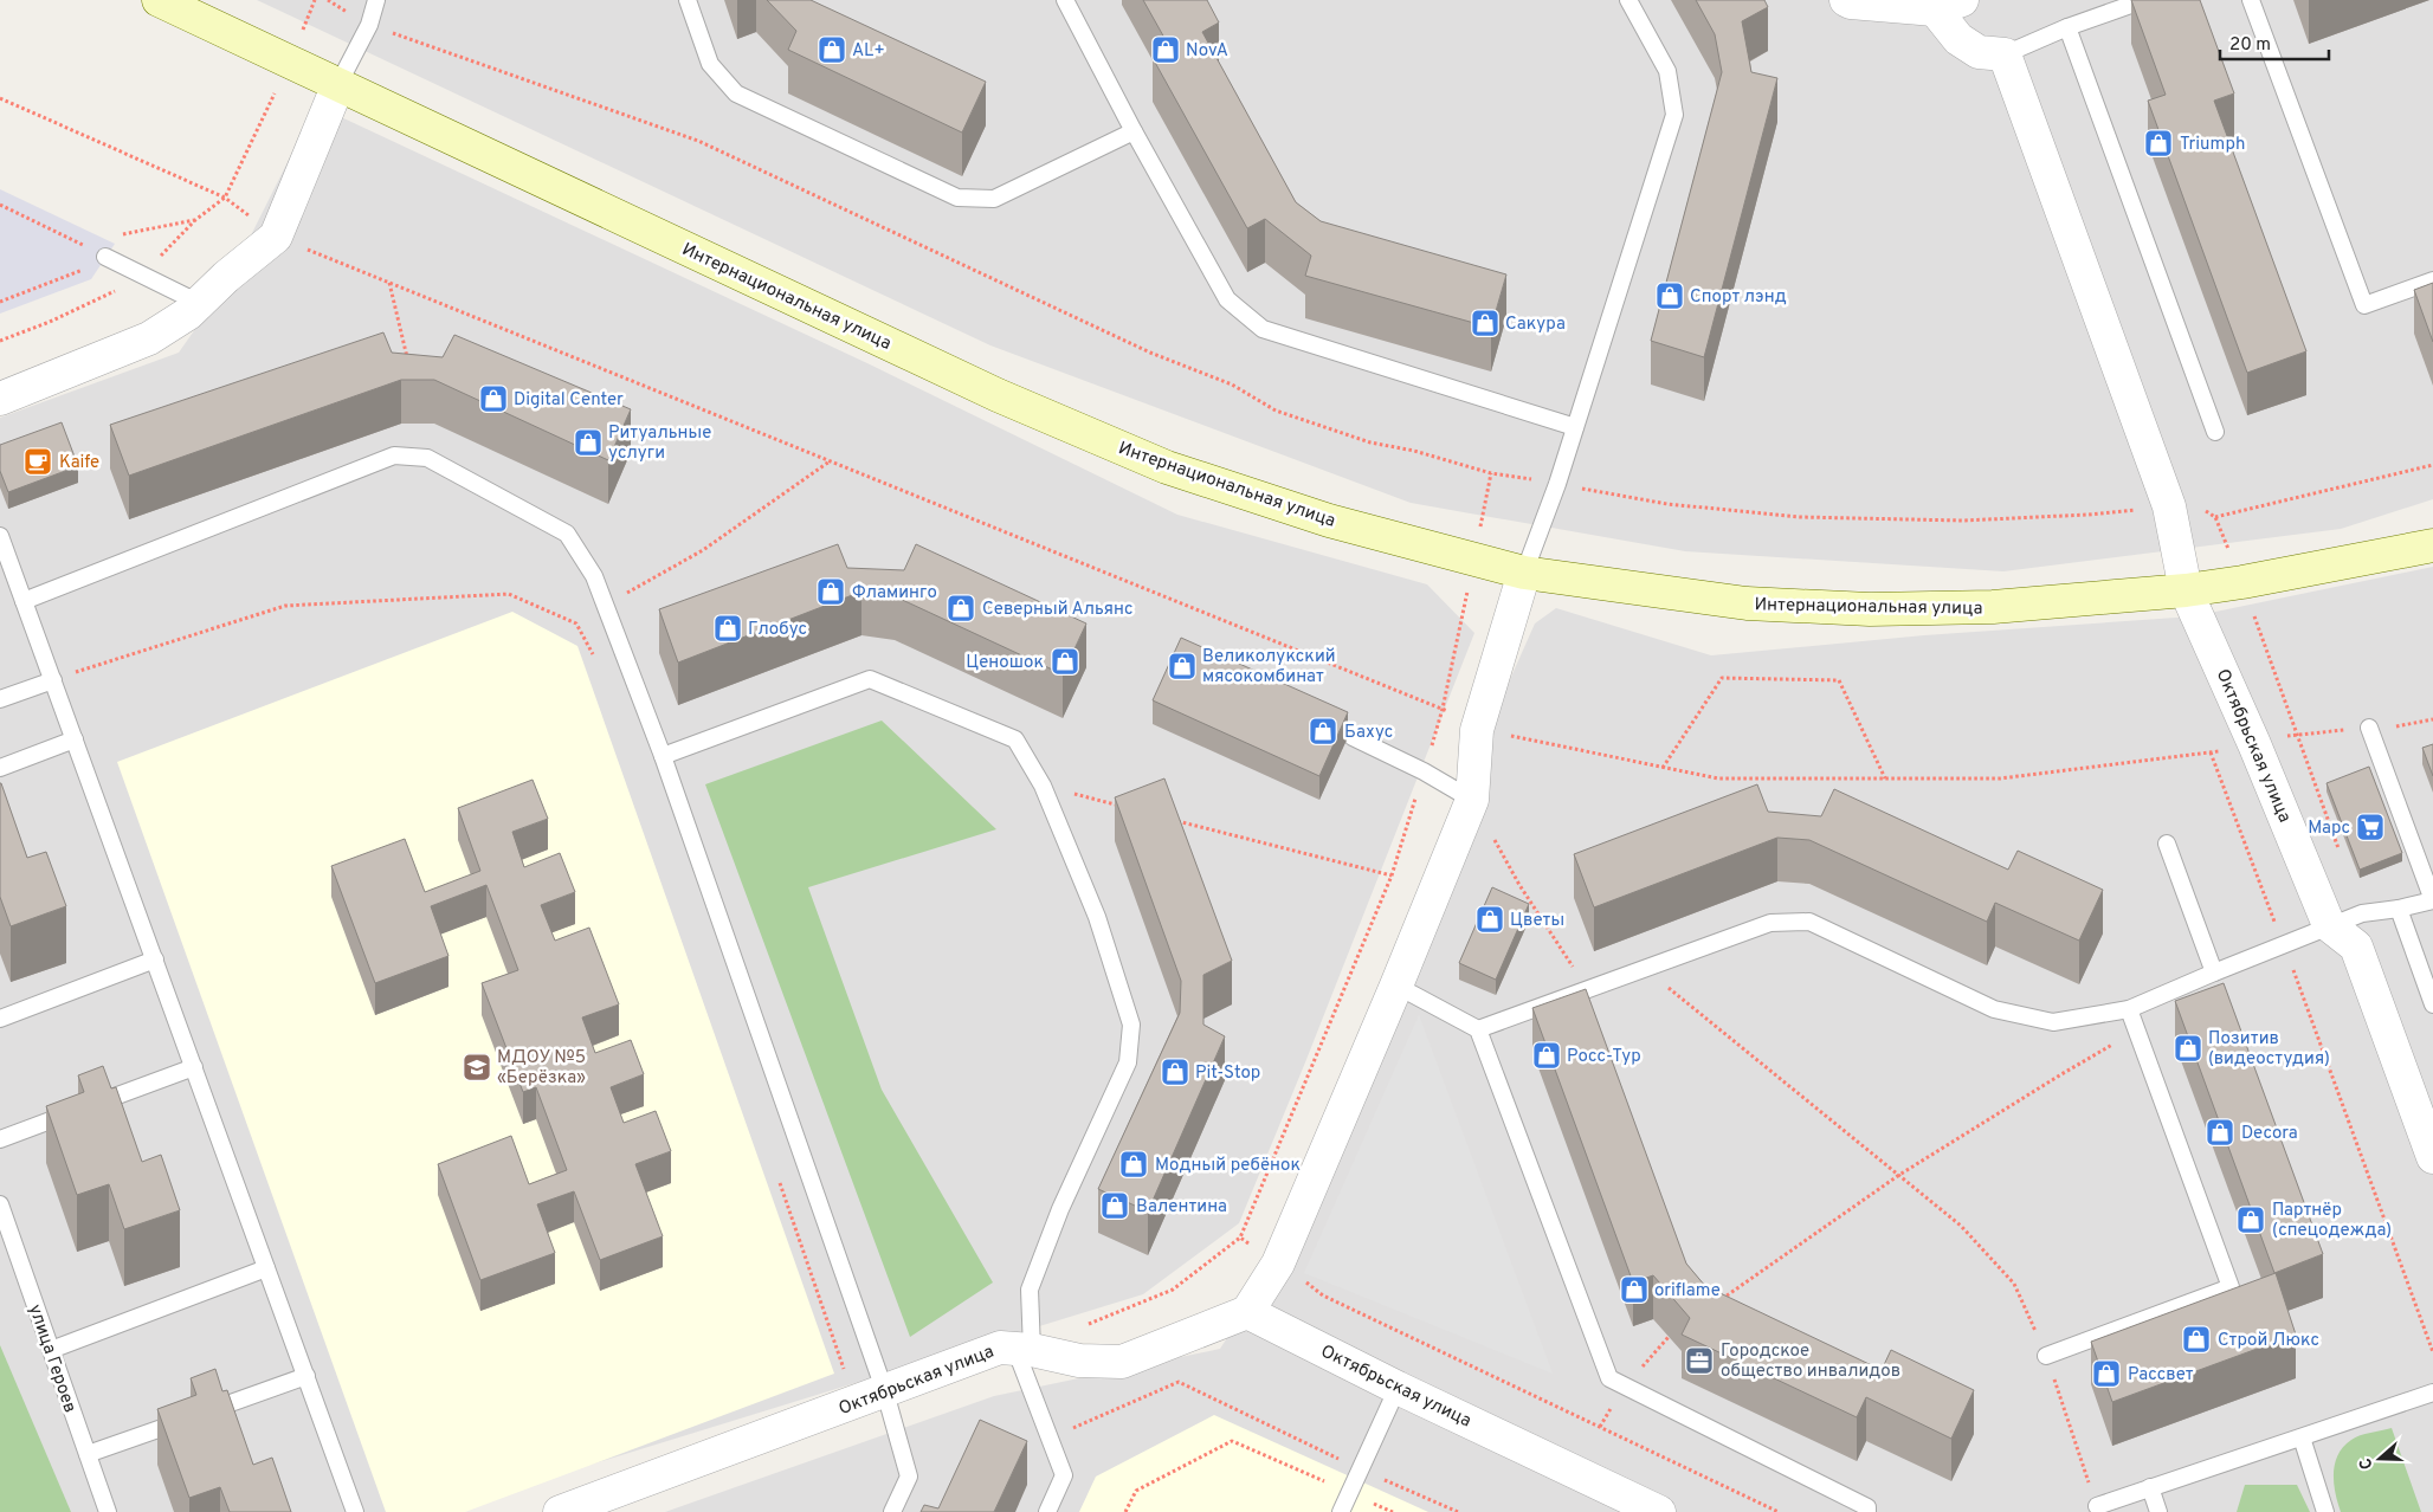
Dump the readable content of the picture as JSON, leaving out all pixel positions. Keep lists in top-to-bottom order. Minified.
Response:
{"streets":{"main road":["Интернациональная улица"],"street":["Октябрьская улица"],"lane":["улица Героев"]},"crossings":[["Интернациональная улица","Октябрьская улица"]],"places":{"shop":["AL+","NovA","Triumph","Спорт лэнд","Сакура","Digital Center","Ритуальные услуги","Фламинго","Северный Альянс","Глобус","Ценошок","Великолукский мясокомбинат","Бахус","Цветы","Позитив (видеостудия)","Росс-Тур","Pit-Stop","Decora","Модный ребёнок","Валентина","Партнёр (спецодежда)","oriflame","Строй Люкс","Рассвет"],"cafe":["Kaife"],"supermarket":["Марс"],"school or university":["МДОУ №5 «Берёзка»"],"office":["Городское общество инвалидов"]},"scale_bar":"20 m","north":"left"}
